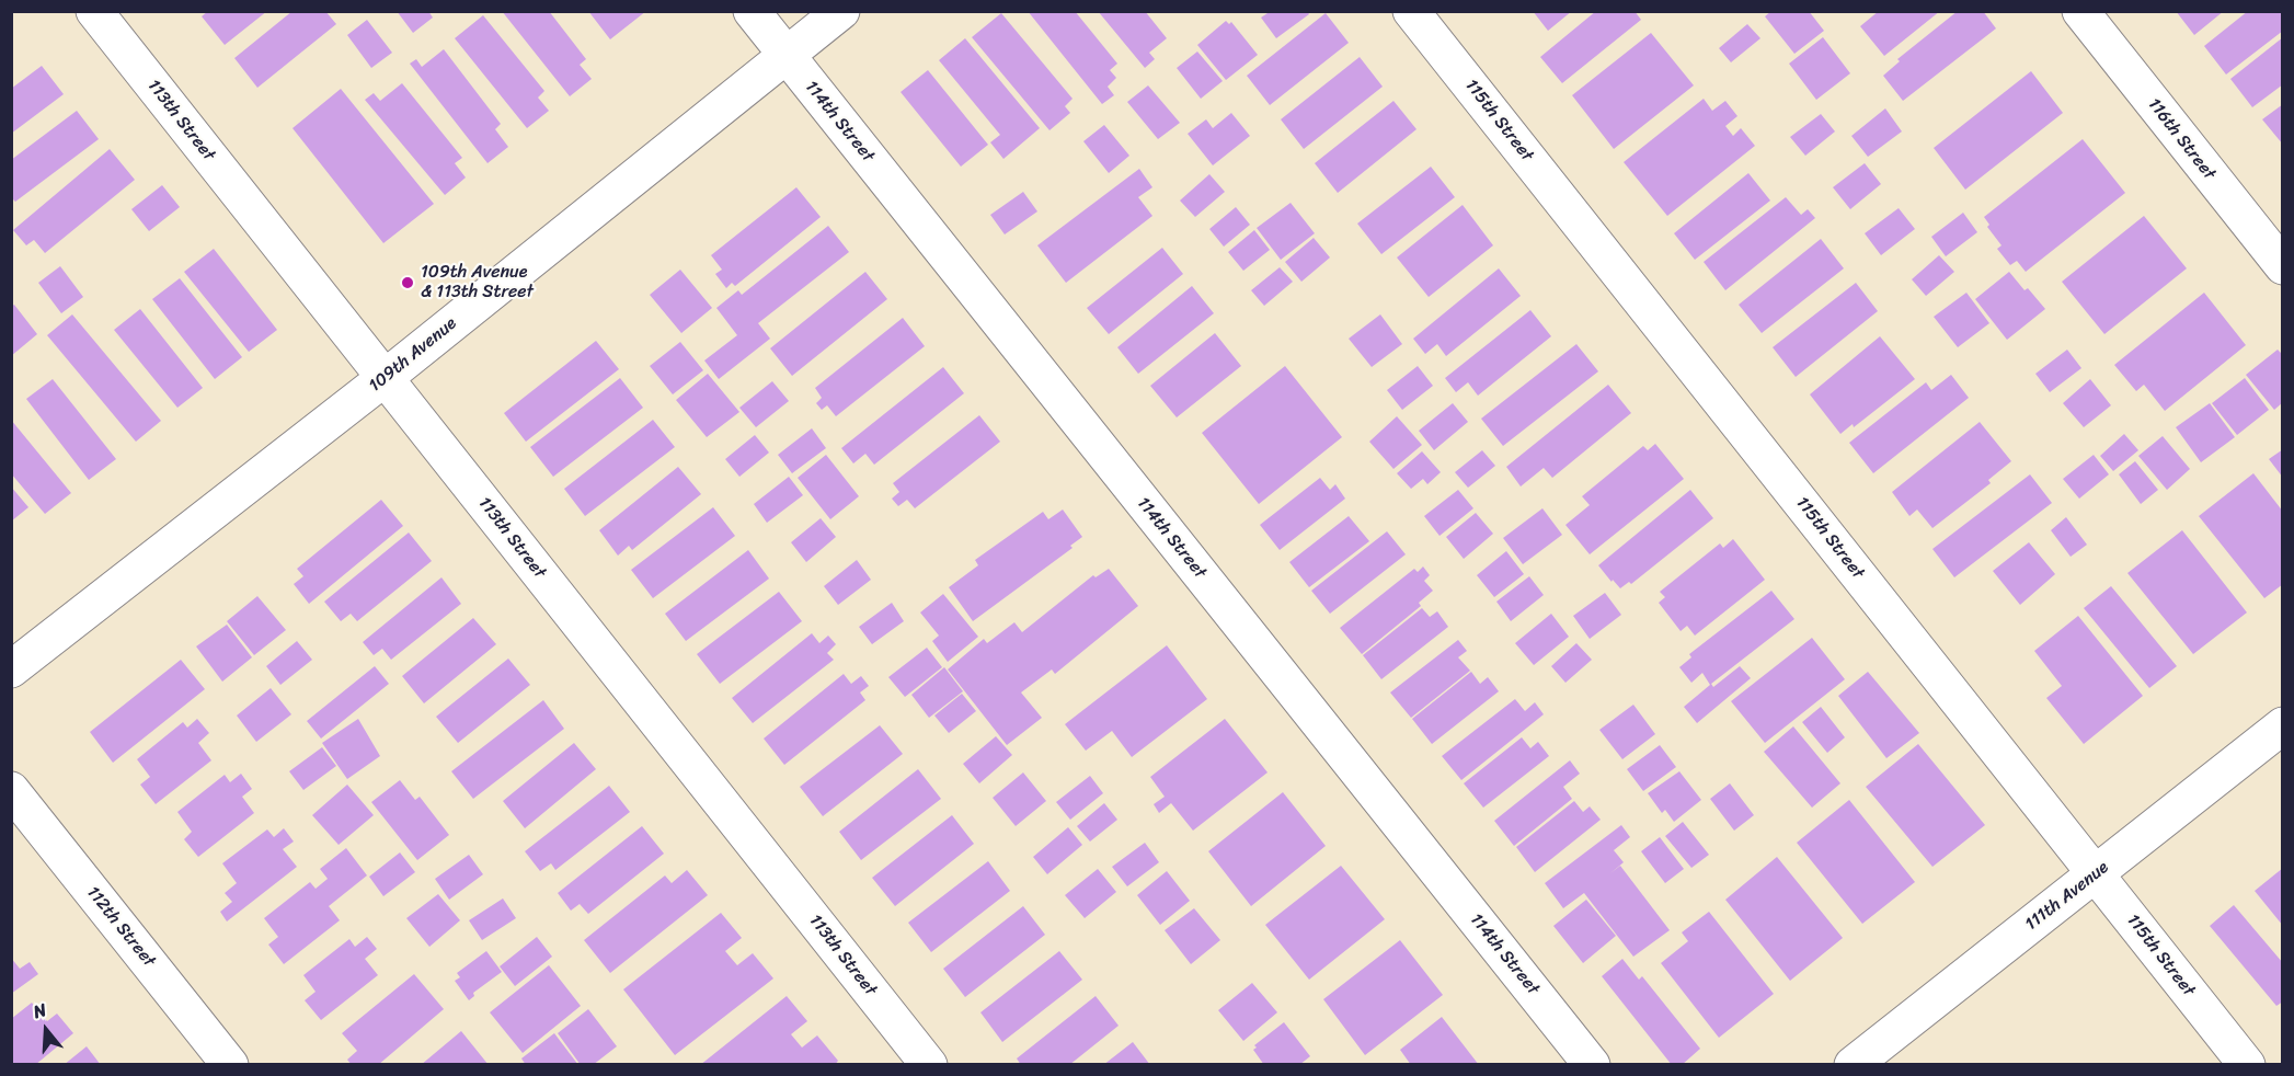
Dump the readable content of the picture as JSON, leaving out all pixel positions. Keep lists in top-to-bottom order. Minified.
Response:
{"streets":{"street":["113th Street","115th Street","114th Street","116th Street","109th Avenue","111th Avenue","112th Street"]},"crossings":[["113th Street","109th Avenue"],["115th Street","111th Avenue"],["114th Street","109th Avenue"]],"places":["109th Avenue & 113th Street"],"north":"top"}
